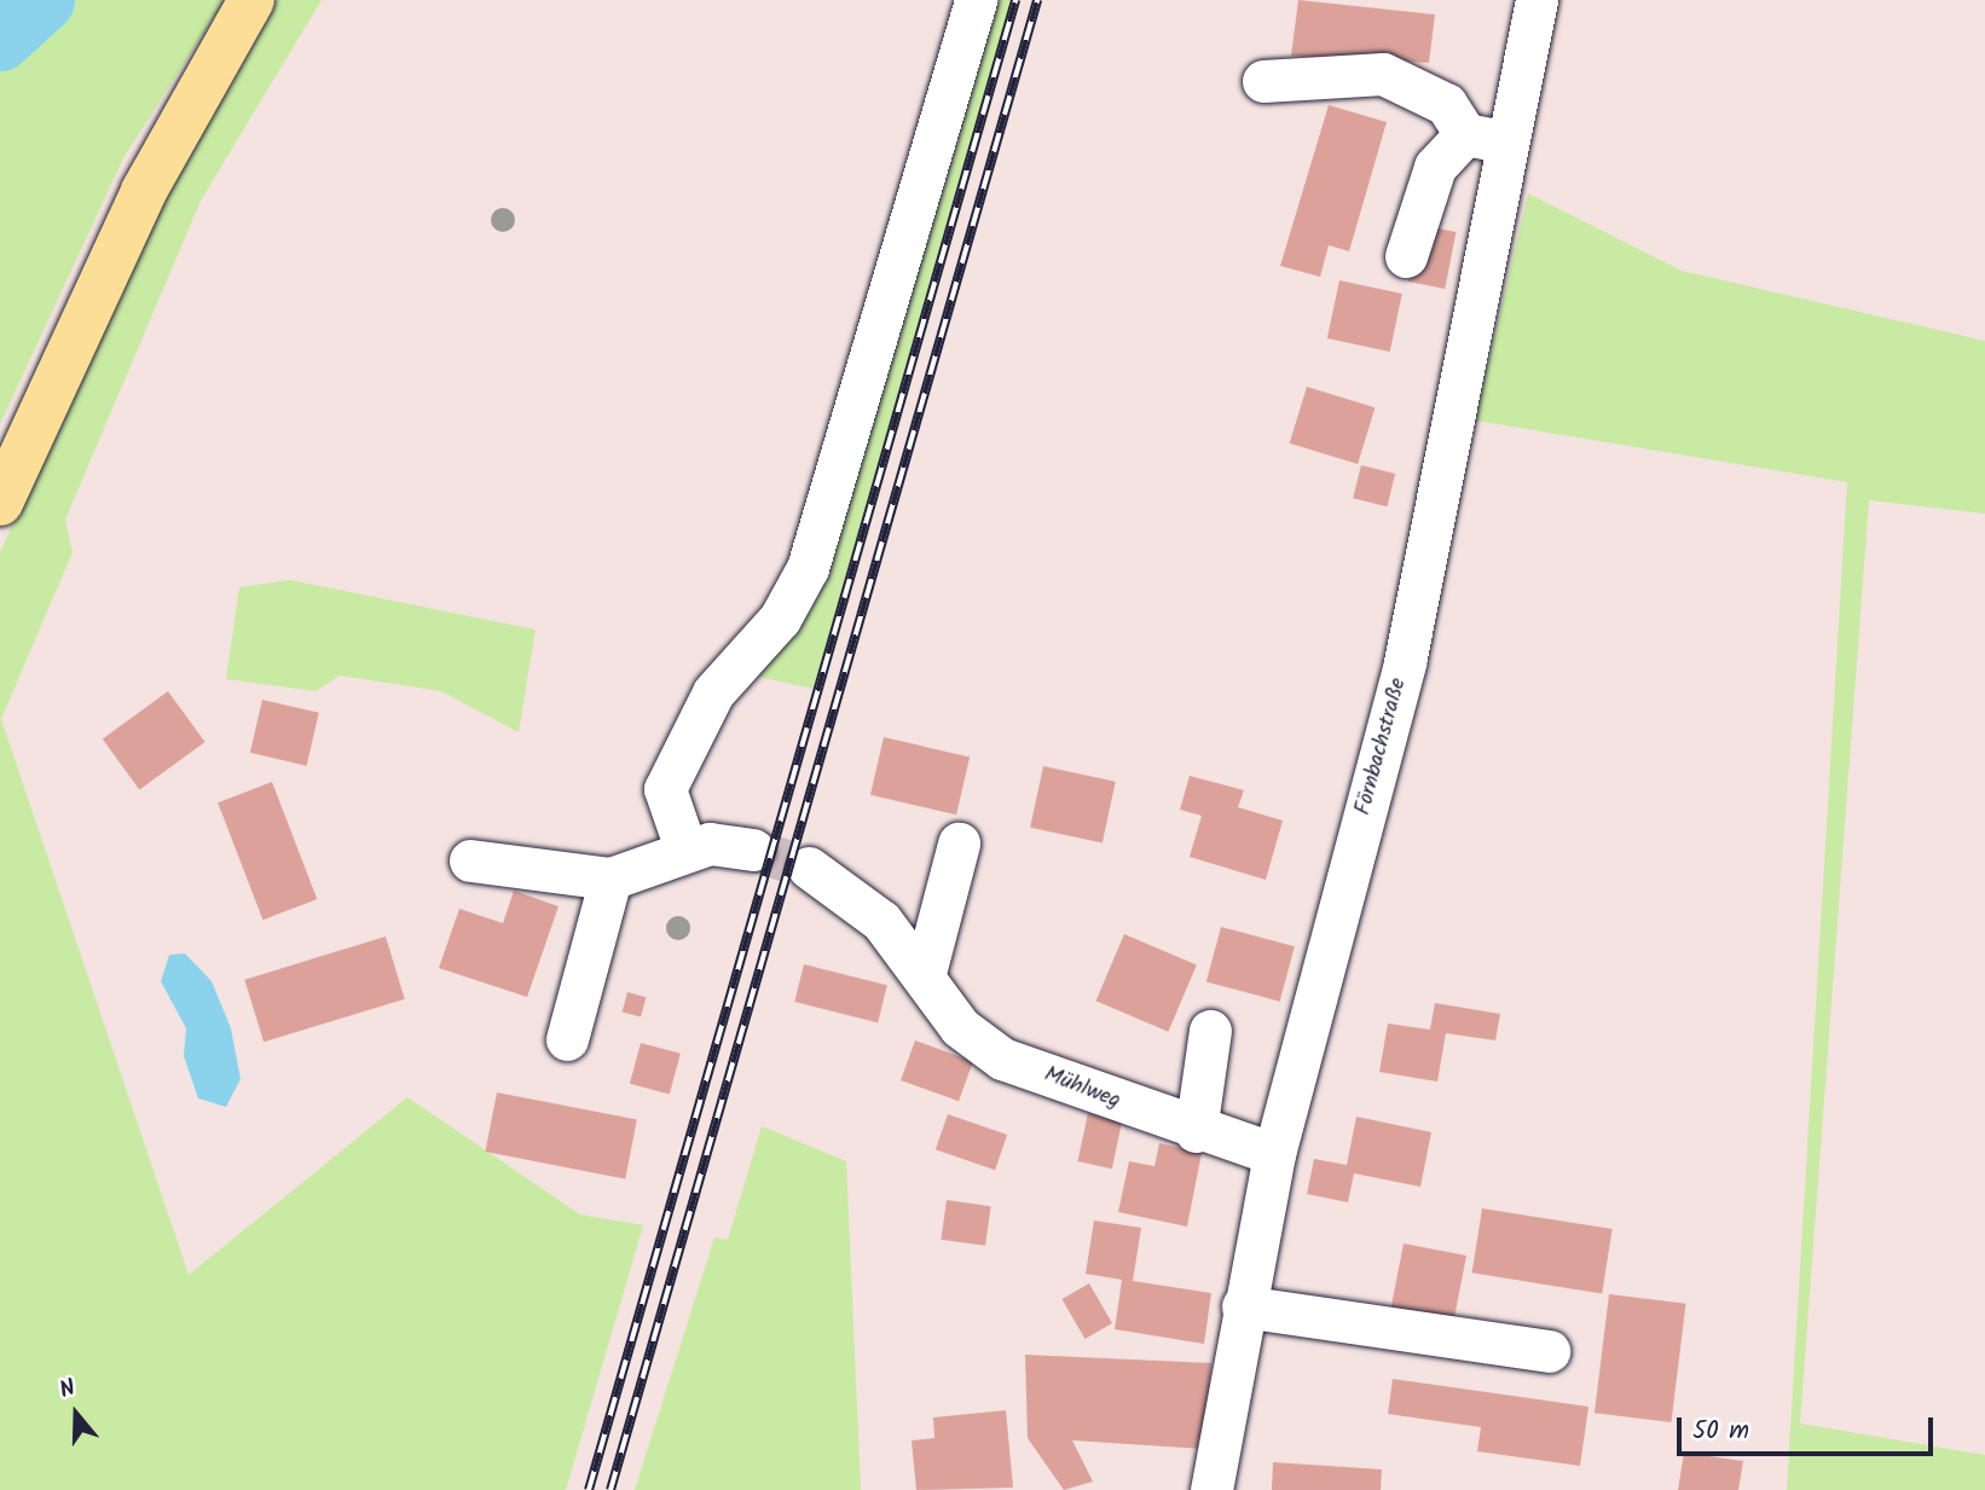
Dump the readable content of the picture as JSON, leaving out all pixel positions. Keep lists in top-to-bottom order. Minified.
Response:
{"streets":{"street":["Förnbachstraße","Mühlweg"]},"crossings":[["Förnbachstraße","Mühlweg"]],"scale_bar":"50 m","north":"top"}
